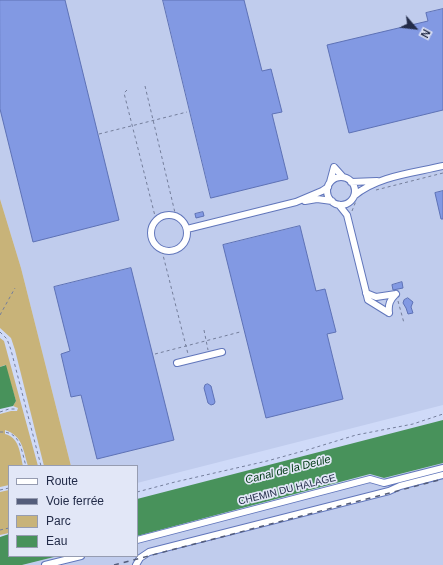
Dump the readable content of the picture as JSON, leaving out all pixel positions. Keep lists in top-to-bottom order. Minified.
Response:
{"streets":{"street":["CHEMIN DU HALAGE"]},"water":["Canal de la Deûle"],"legend":["Route","Voie ferrée","Parc","Eau"],"north":"bottom right"}
